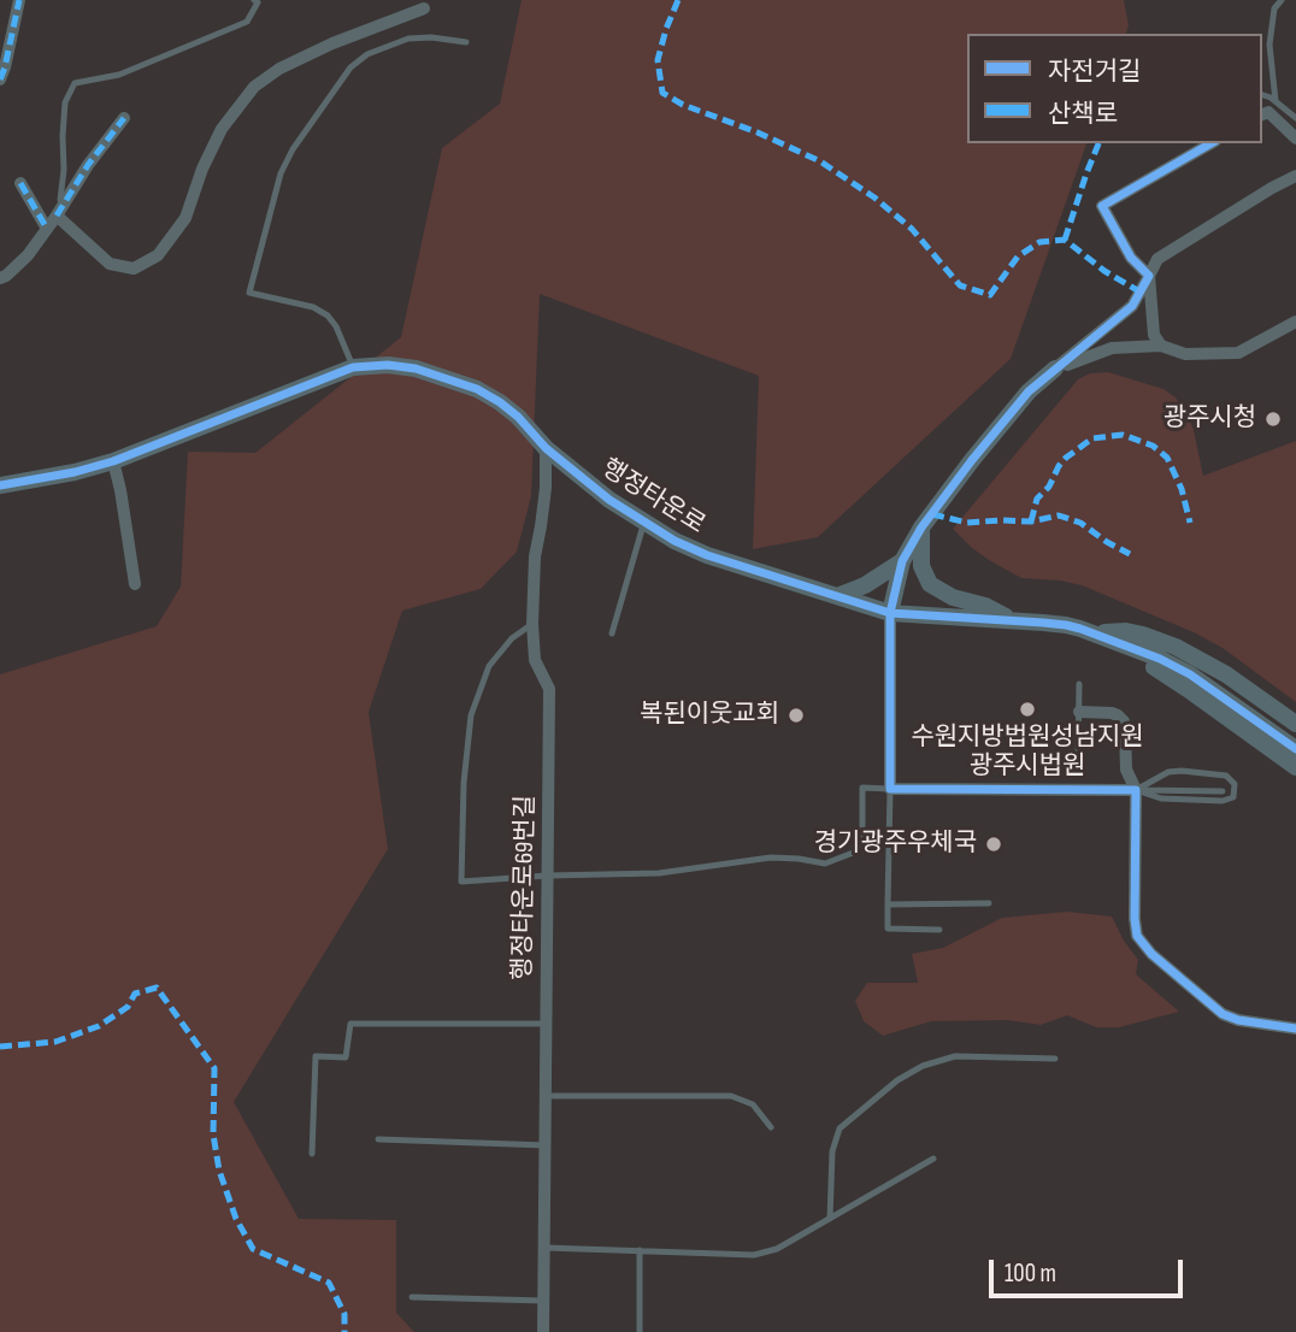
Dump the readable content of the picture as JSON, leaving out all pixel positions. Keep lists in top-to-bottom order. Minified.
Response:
{"streets":{"street":["행정타운로","행정타운로69번길"]},"crossings":[["행정타운로","행정타운로69번길"]],"places":["광주시청","수원지방법원성남지원 광주시법원","복된이웃교회","경기광주우체국"],"legend":["자전거길","산책로"],"scale_bar":"100 m"}
